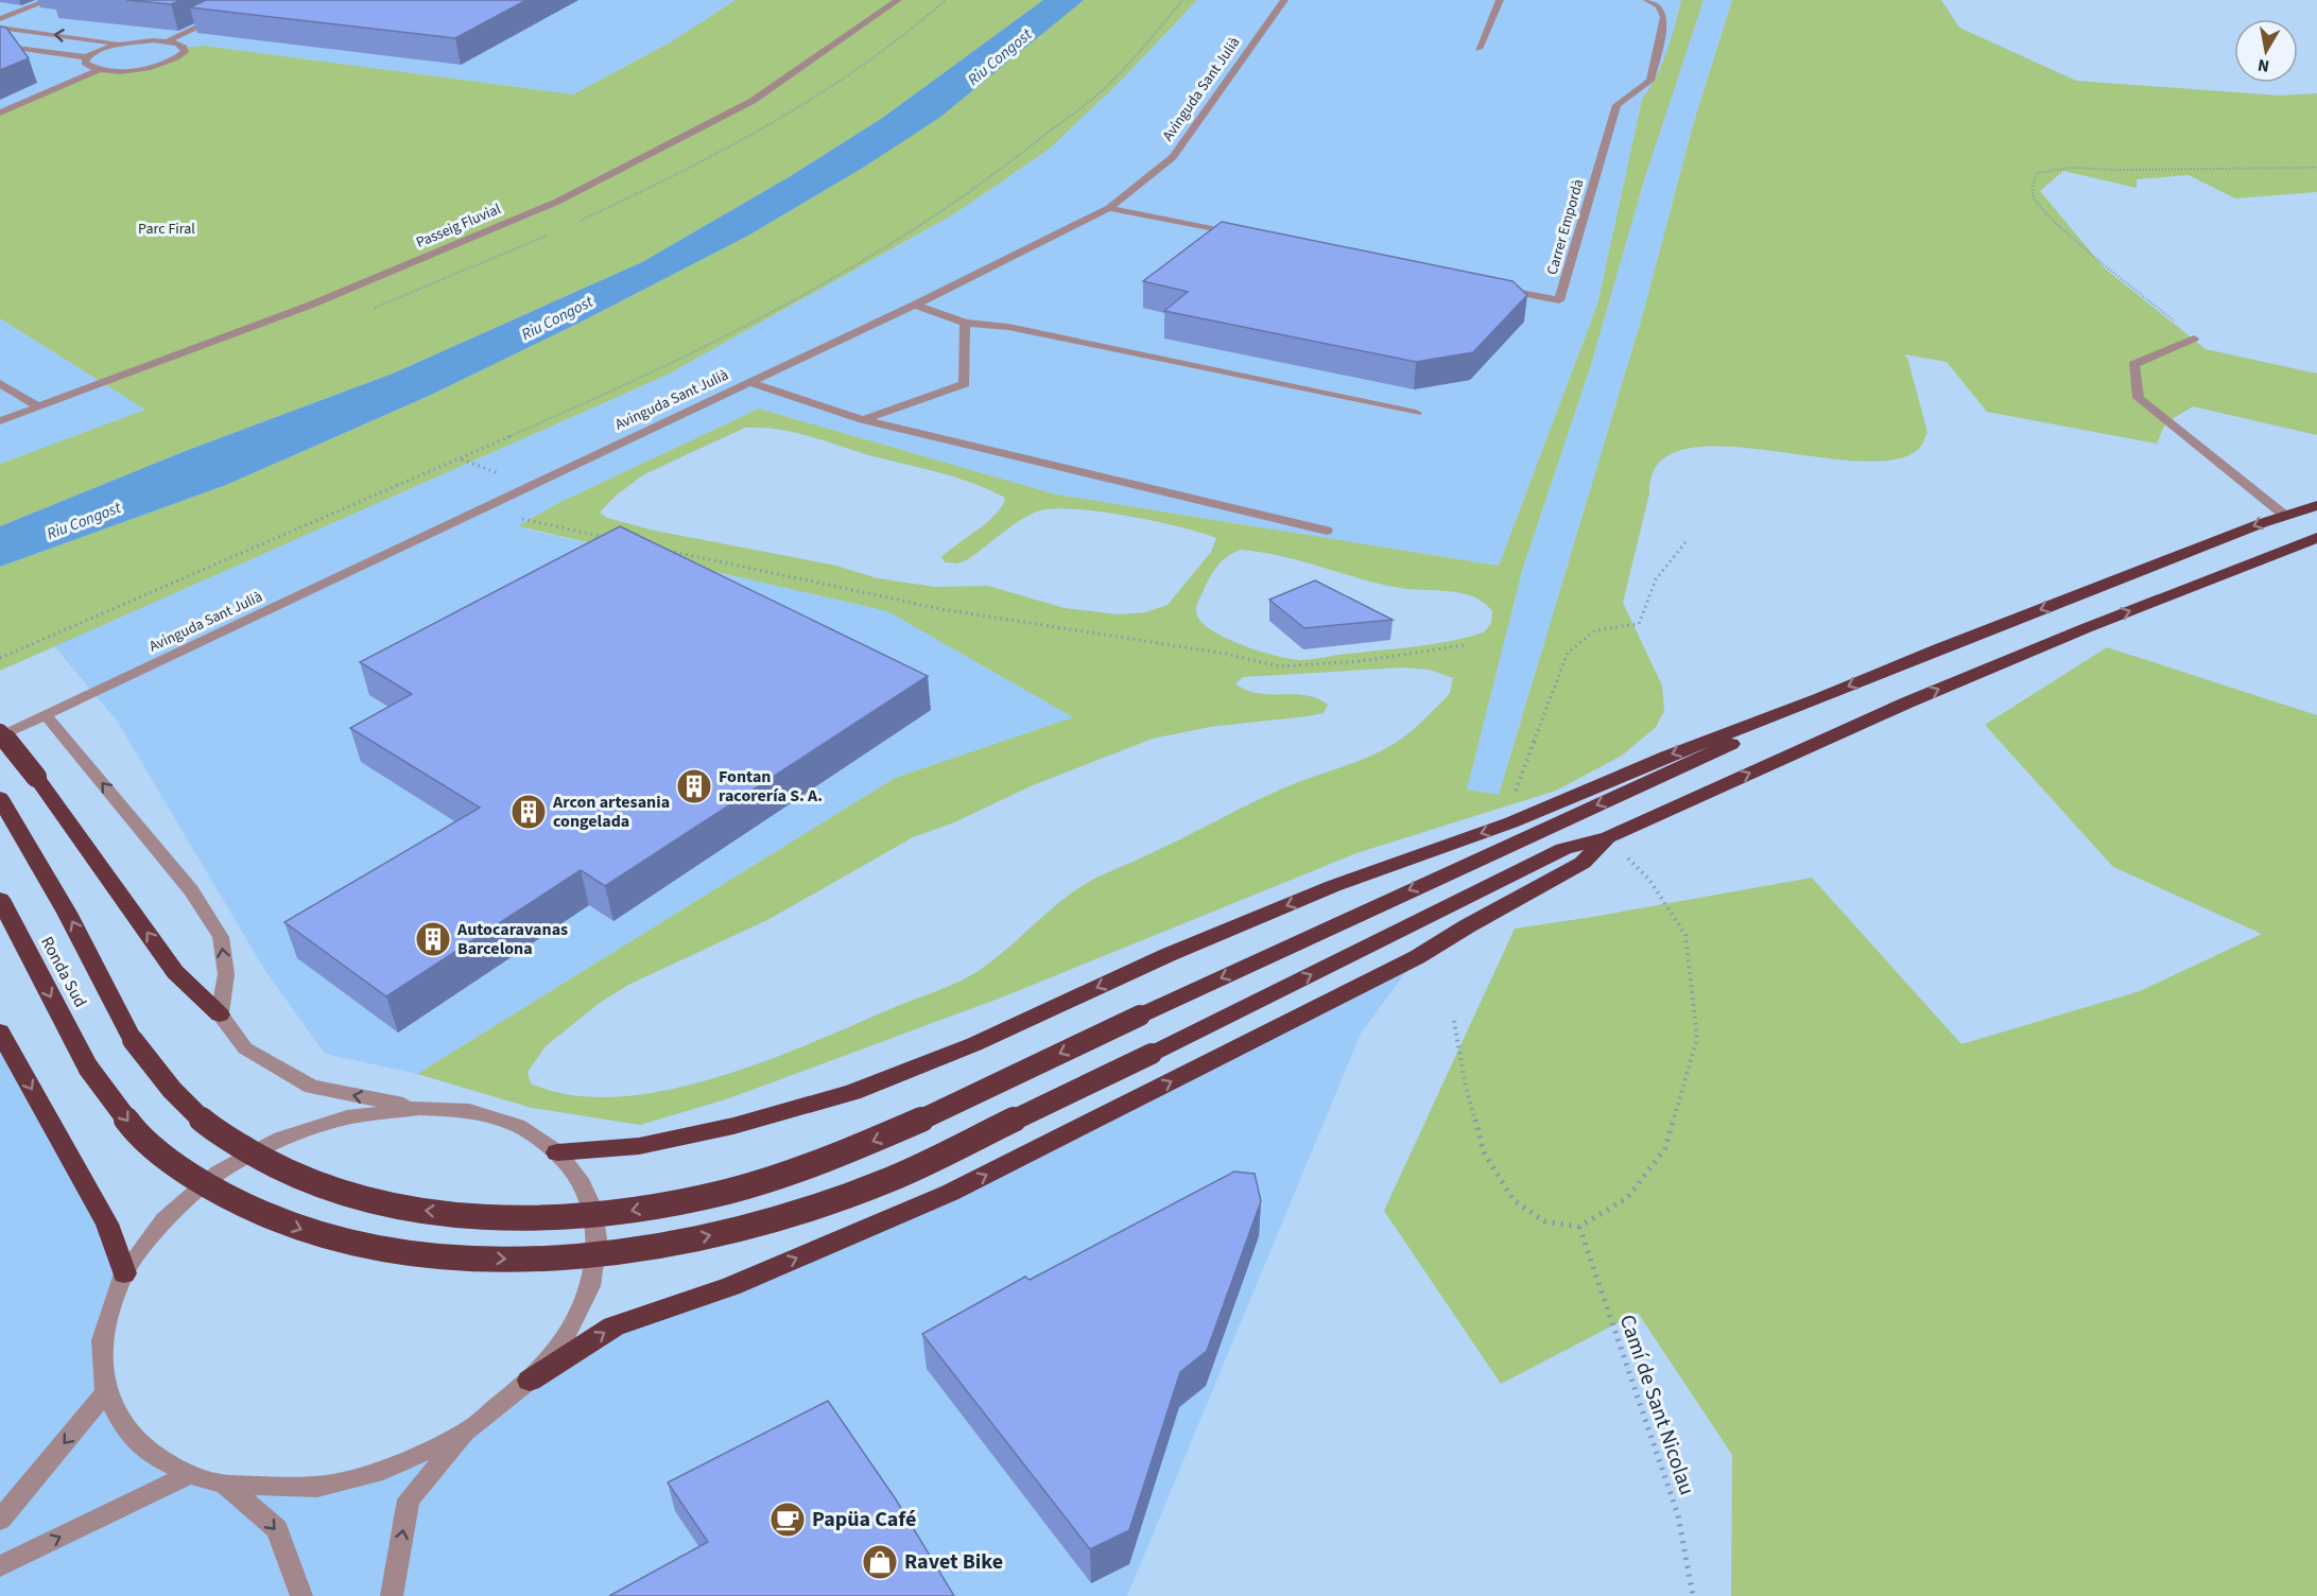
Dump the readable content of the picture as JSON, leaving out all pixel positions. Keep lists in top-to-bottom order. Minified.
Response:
{"streets":{"highway":["Ronda Sud"],"street":["Avinguda Sant Julià","Passeig Fluvial","Carrer Empordà"],"path":["Camí de Sant Nicolau"]},"water":["Riu Congost"],"parks":["Parc Firal"],"places":{"building":["Fontan racorería S. A.","Arcon artesania congelada","Autocaravanas Barcelona"],"cafe":["Papüa Café"],"shop":["Ravet Bike"]},"north":"bottom"}
